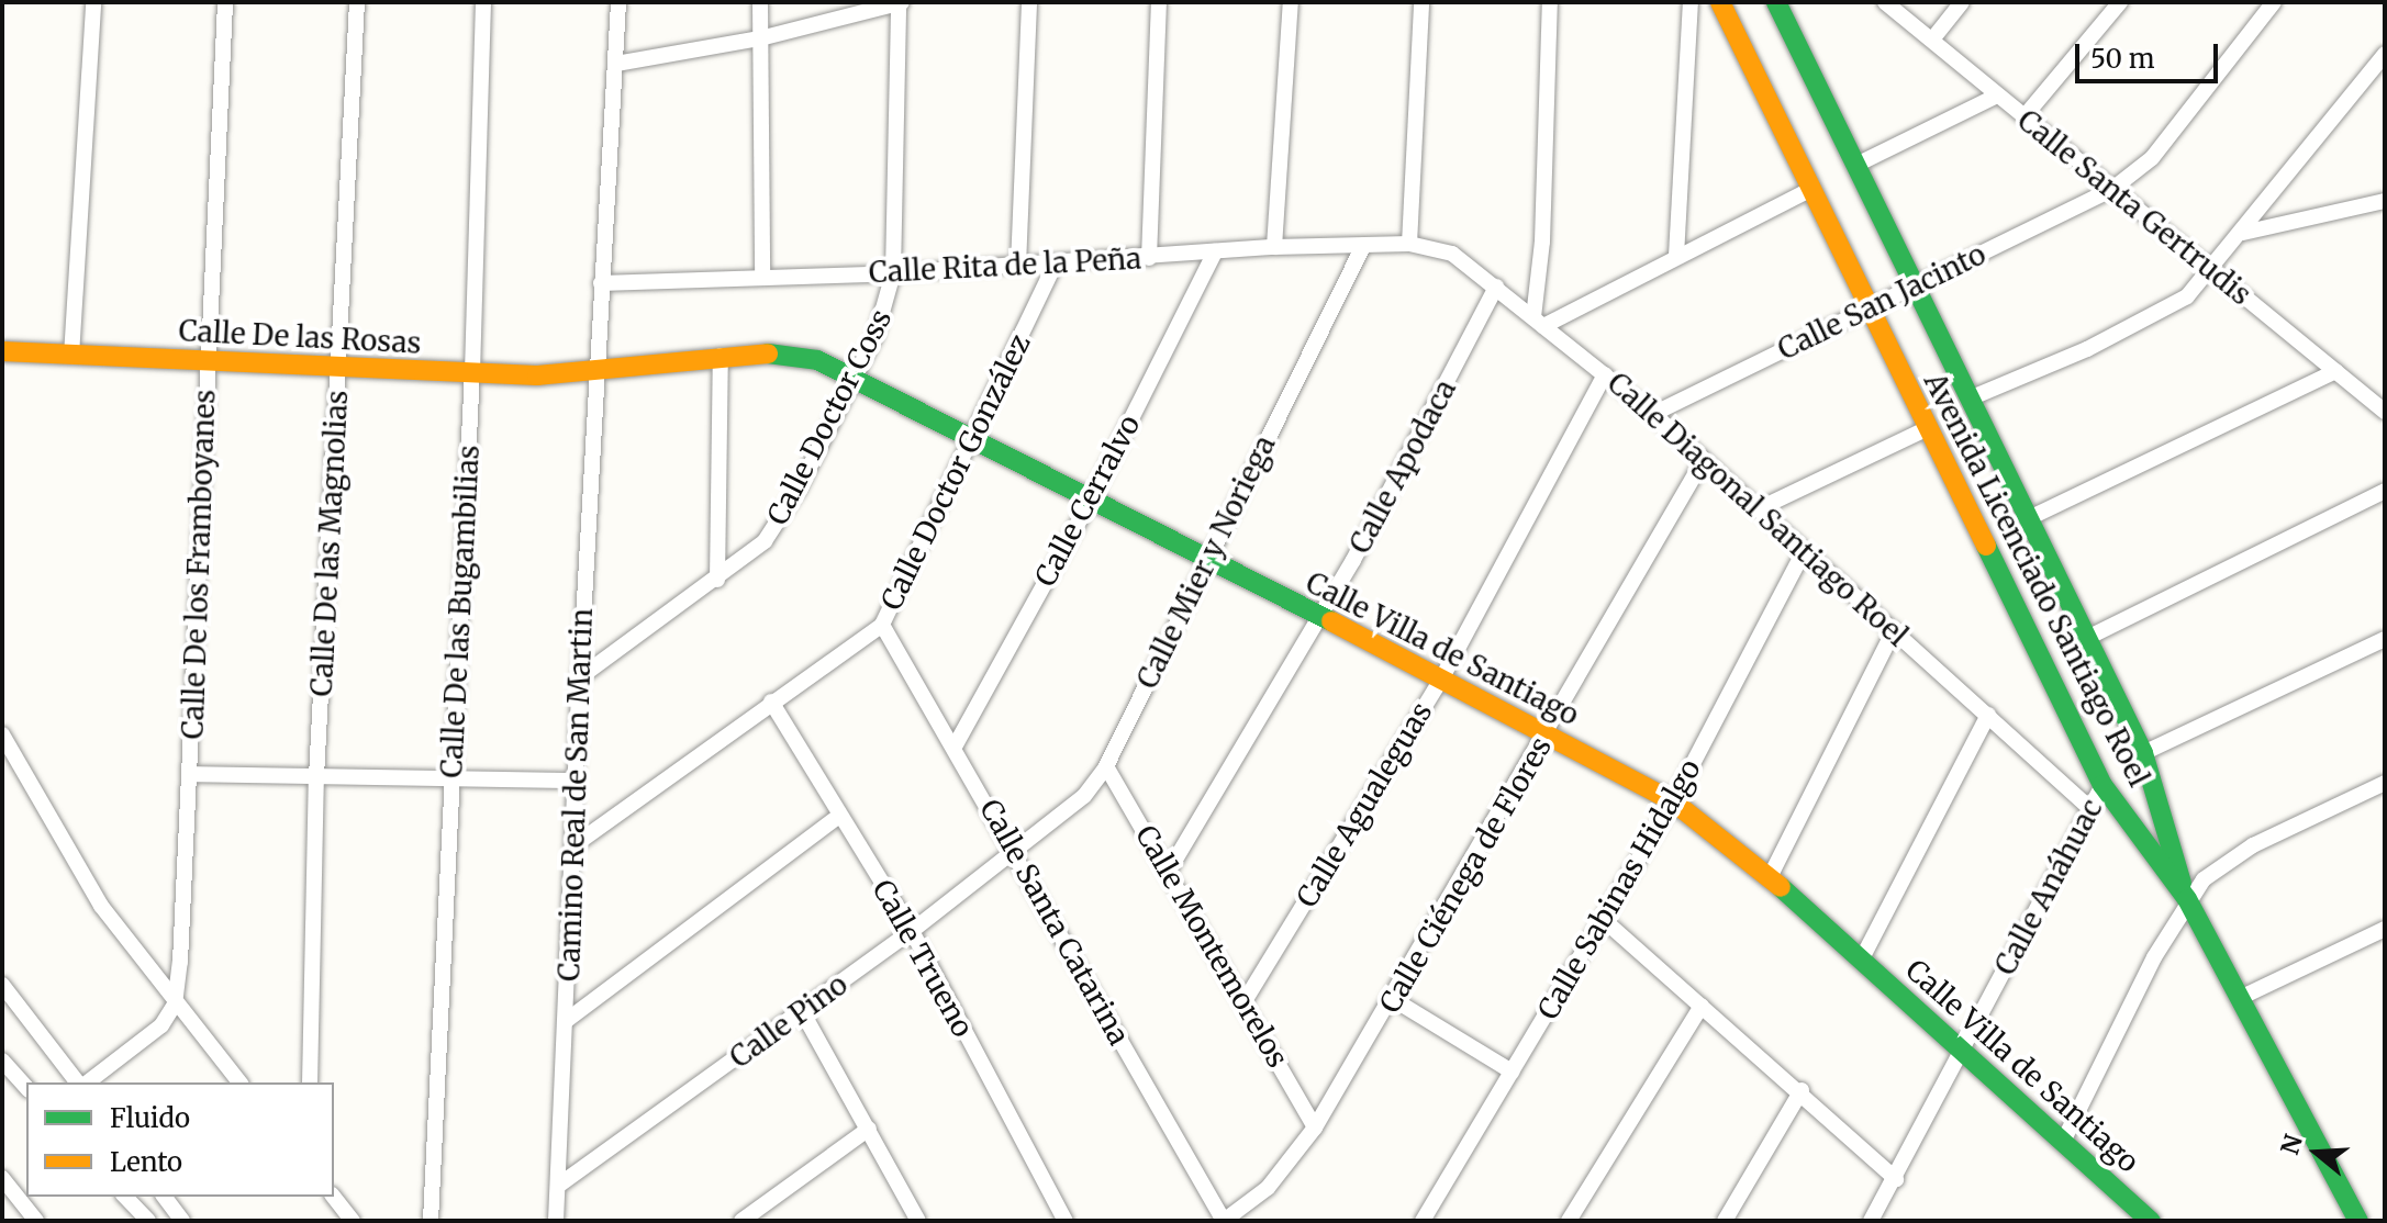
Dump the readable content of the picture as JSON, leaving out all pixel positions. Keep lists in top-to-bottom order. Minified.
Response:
{"streets":{"street":["Calle Santa Gertrudis","Calle Rita de la Peña","Calle San Jacinto","Calle De las Rosas","Calle Doctor Coss","Calle Apodaca","Calle Doctor González","Calle Cerralvo","Calle Diagonal Santiago Roel","Calle De las Magnolias","Calle Mier y Noriega","Calle De los Framboyanes","Avenida Licenciado Santiago Roel","Calle De las Bugambilias","Calle Villa de Santiago","Camino Real de San Martin","Calle Agualeguas","Calle Ciénega de Flores","Calle Anáhuac","Calle Sabinas Hidalgo","Calle Santa Catarina","Calle Montemorelos","Calle Trueno","Calle Pino"]},"crossings":[["Calle Santa Gertrudis","Calle San Jacinto"],["Calle Rita de la Peña","Calle Doctor Coss"],["Calle Rita de la Peña","Calle Doctor González"],["Calle Rita de la Peña","Calle Cerralvo"],["Calle Rita de la Peña","Calle Diagonal Santiago Roel"],["Calle Rita de la Peña","Calle Mier y Noriega"],["Calle Rita de la Peña","Camino Real de San Martin"],["Calle San Jacinto","Calle Diagonal Santiago Roel"],["Calle San Jacinto","Avenida Licenciado Santiago Roel"],["Calle De las Rosas","Calle De las Magnolias"],["Calle De las Rosas","Calle De los Framboyanes"],["Calle De las Rosas","Calle De las Bugambilias"],["Calle De las Rosas","Calle Villa de Santiago"],["Calle De las Rosas","Camino Real de San Martin"],["Calle Doctor Coss","Calle Villa de Santiago"],["Calle Doctor Coss","Camino Real de San Martin"],["Calle Apodaca","Calle Diagonal Santiago Roel"],["Calle Apodaca","Calle Villa de Santiago"],["Calle Apodaca","Calle Montemorelos"],["Calle Doctor González","Calle Villa de Santiago"],["Calle Doctor González","Camino Real de San Martin"],["Calle Doctor González","Calle Santa Catarina"],["Calle Doctor González","Calle Trueno"],["Calle Cerralvo","Calle Villa de Santiago"],["Calle Cerralvo","Calle Santa Catarina"],["Calle Diagonal Santiago Roel","Calle Agualeguas"],["Calle Diagonal Santiago Roel","Calle Ciénega de Flores"],["Calle Diagonal Santiago Roel","Calle Anáhuac"],["Calle Diagonal Santiago Roel","Calle Sabinas Hidalgo"],["Calle Mier y Noriega","Calle Villa de Santiago"],["Calle Mier y Noriega","Calle Santa Catarina"],["Calle Mier y Noriega","Calle Montemorelos"],["Calle Mier y Noriega","Calle Pino"],["Avenida Licenciado Santiago Roel","Calle Anáhuac"],["Calle Villa de Santiago","Camino Real de San Martin"],["Calle Villa de Santiago","Calle Agualeguas"],["Calle Villa de Santiago","Calle Ciénega de Flores"],["Calle Villa de Santiago","Calle Anáhuac"],["Calle Villa de Santiago","Calle Sabinas Hidalgo"],["Camino Real de San Martin","Calle Pino"],["Calle Agualeguas","Calle Montemorelos"],["Calle Ciénega de Flores","Calle Santa Catarina"],["Calle Ciénega de Flores","Calle Montemorelos"],["Calle Santa Catarina","Calle Pino"],["Calle Trueno","Calle Pino"]],"legend":["Fluido","Lento"],"scale_bar":"50 m","north":"left"}
